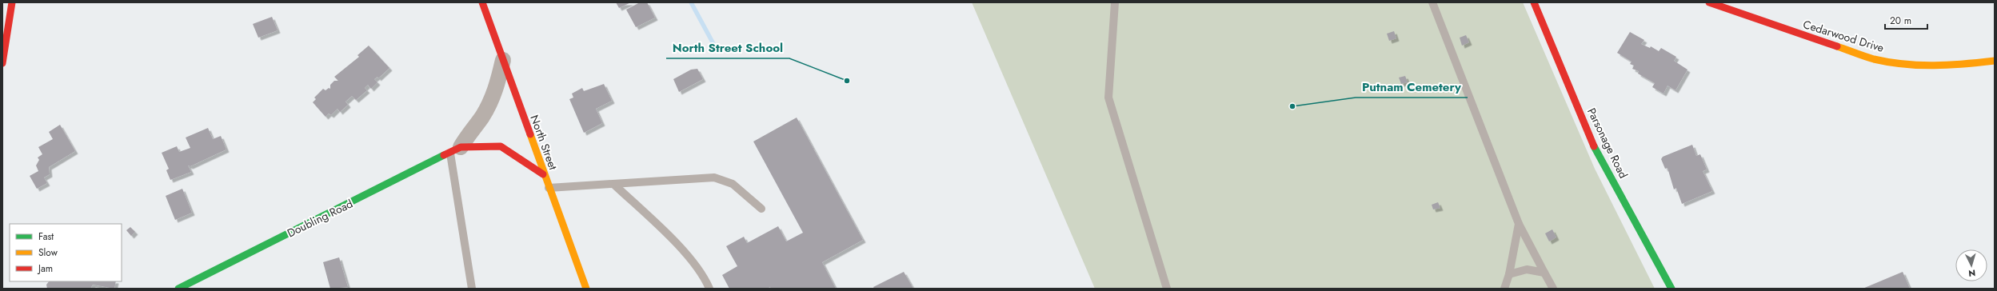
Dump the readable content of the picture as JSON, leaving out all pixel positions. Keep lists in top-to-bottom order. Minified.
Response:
{"streets":{"street":["Cedarwood Drive","North Street","Parsonage Road","Doubling Road"]},"crossings":[["North Street","Doubling Road"]],"places":["North Street School","Putnam Cemetery"],"legend":["Fast","Slow","Jam"],"scale_bar":"20 m","north":"bottom"}
